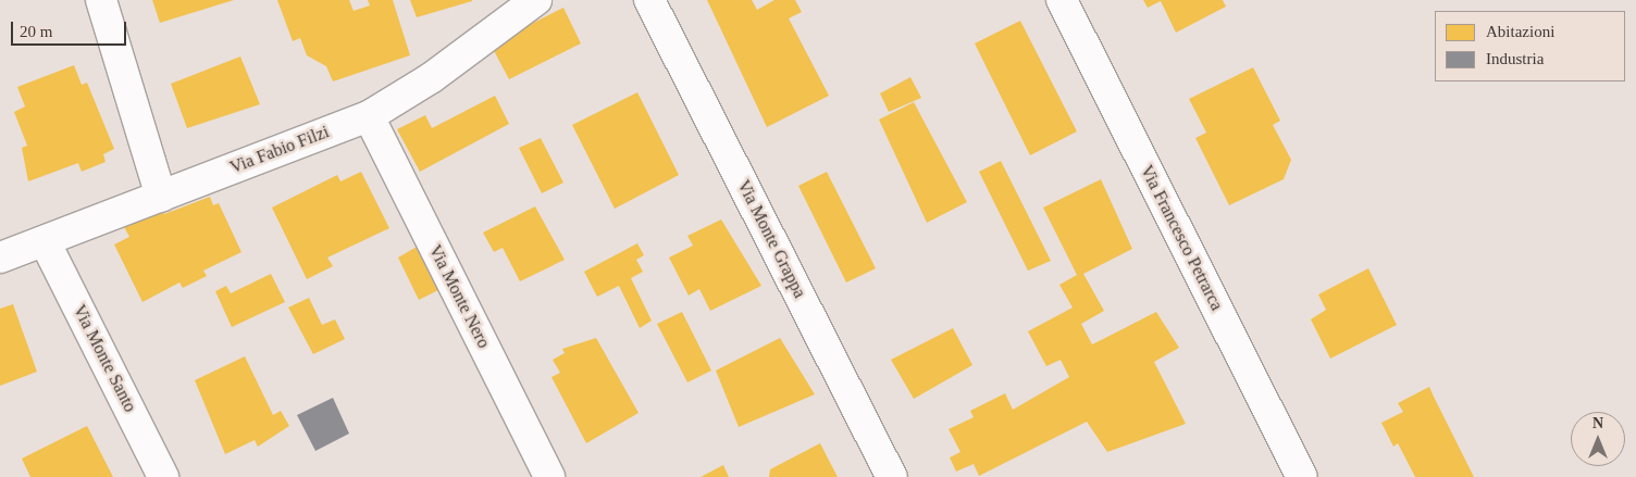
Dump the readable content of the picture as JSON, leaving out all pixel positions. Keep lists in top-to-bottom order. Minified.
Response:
{"streets":{"street":["Via Fabio Filzi","Via Francesco Petrarca","Via Monte Grappa","Via Monte Nero","Via Monte Santo"]},"crossings":[["Via Fabio Filzi","Via Monte Nero"],["Via Fabio Filzi","Via Monte Santo"]],"legend":["Abitazioni","Industria"],"scale_bar":"20 m","north":"top"}
